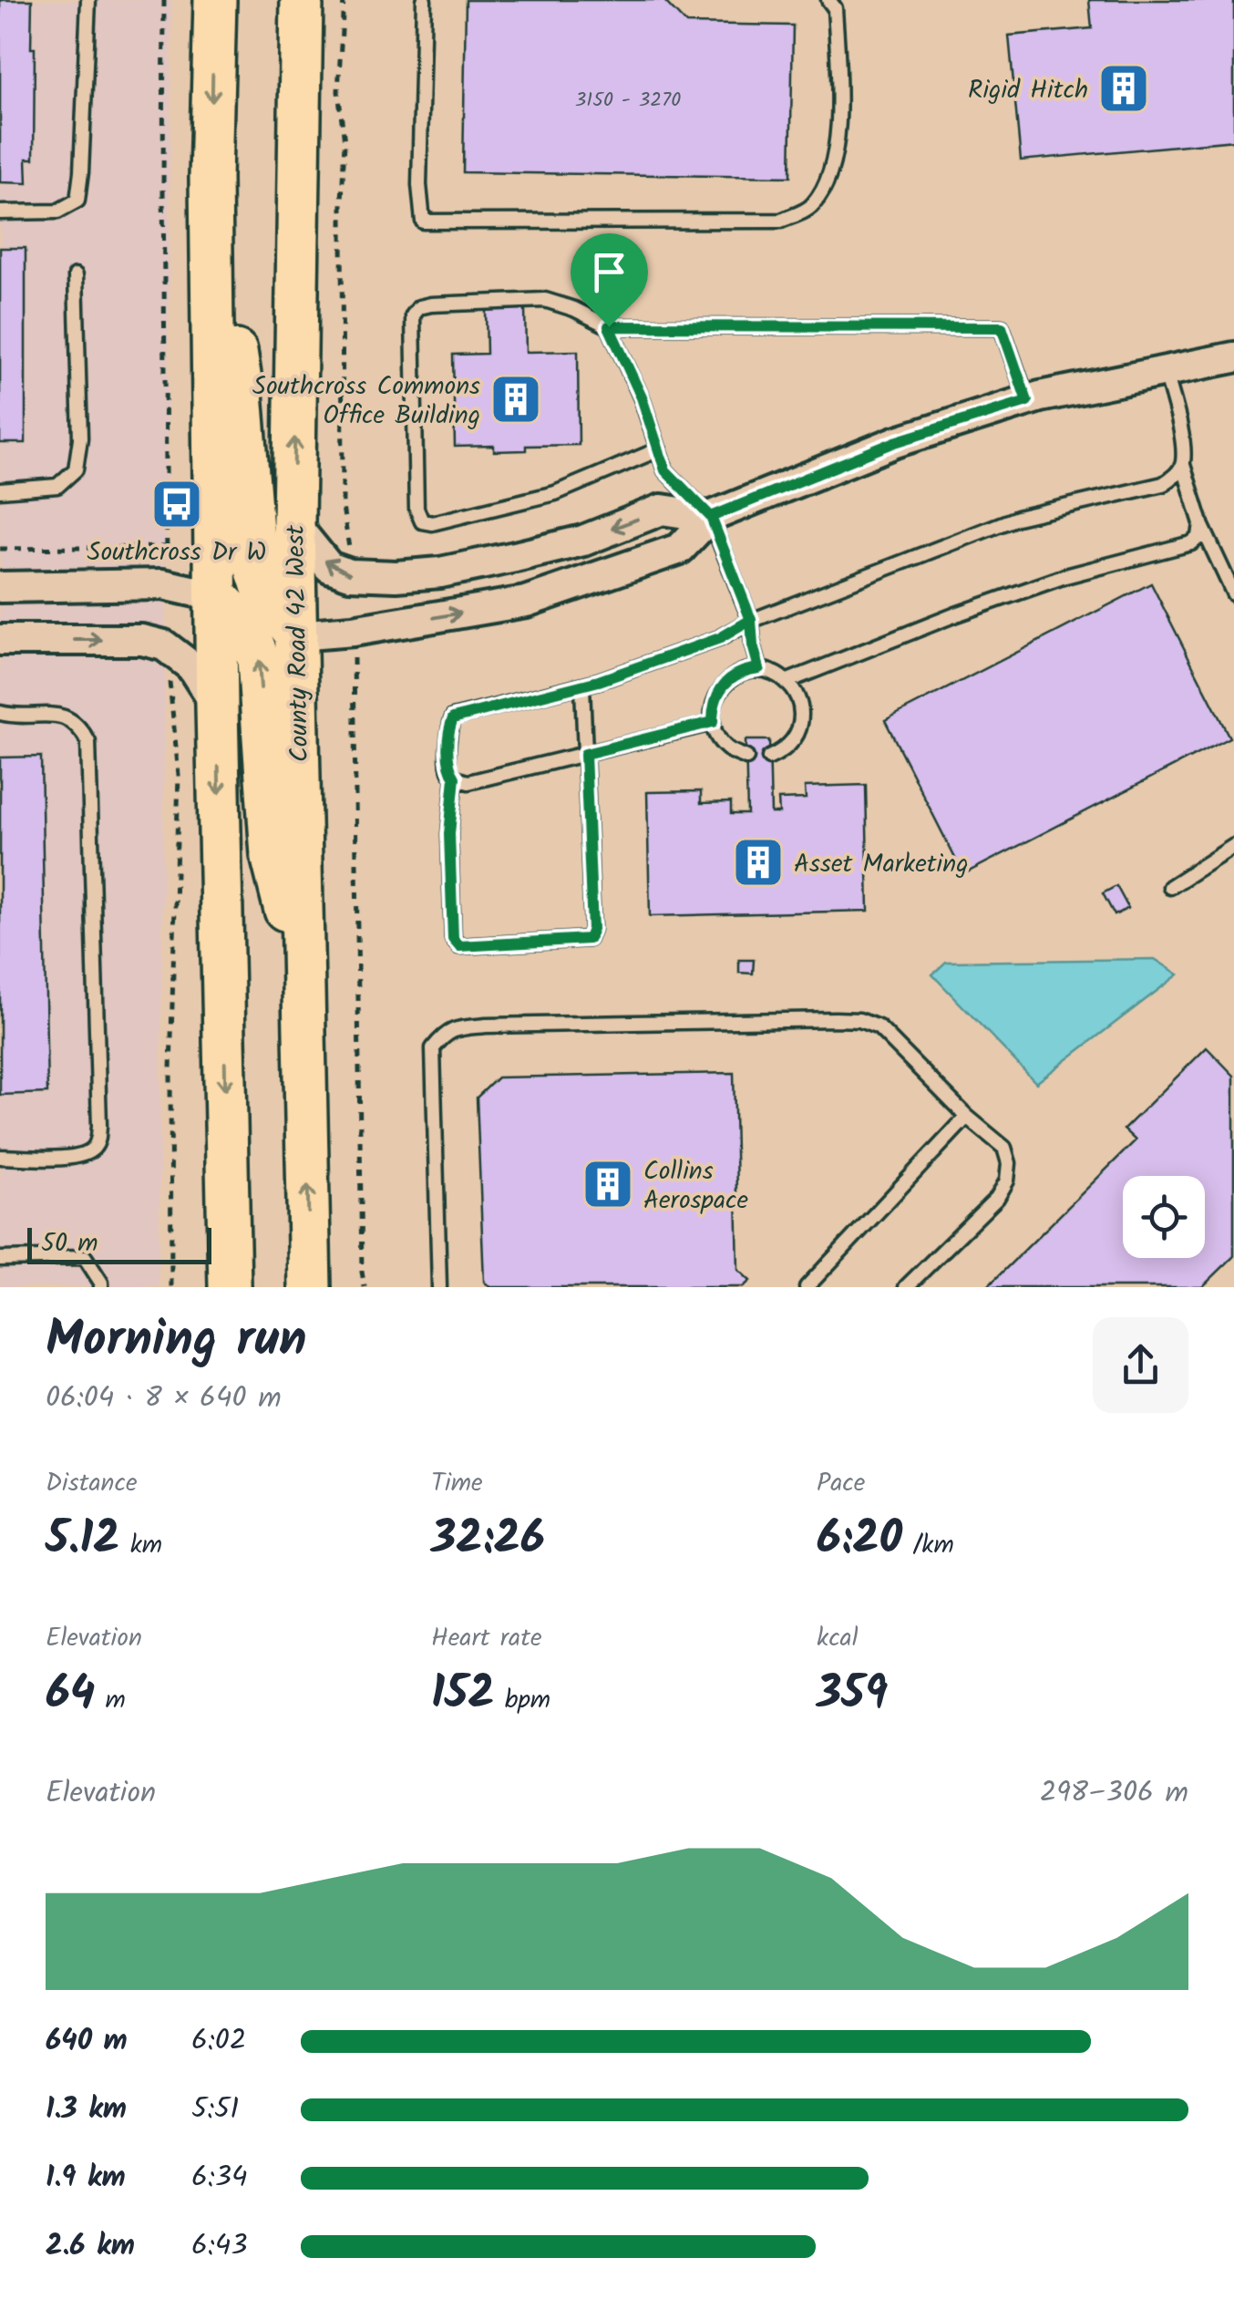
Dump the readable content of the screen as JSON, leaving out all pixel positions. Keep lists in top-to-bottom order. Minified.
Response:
{"streets":{"highway":["County Road 42 West"]},"places":{"building":["Rigid Hitch","Southcross Commons Office Building","Asset Marketing","Collins Aerospace"],"bus stop":["Southcross Dr W"]},"house_numbers":["3150 - 3270"],"scale_bar":"50 m","page":{"scale":"50 m","heading":["Morning run","06:04 · 8 × 640 m"],"stats":[["Distance","5.12 km"],["Time","32:26"],["Pace","6:20 /km"],["Elevation","64 m"],["Heart rate","152 bpm"],["kcal","359"]],"chart":["Elevation","298–306 m"],"list":[{"name":"640 m","note":"6:02"},{"name":"1.3 km","note":"5:51"},{"name":"1.9 km","note":"6:34"},{"name":"2.6 km","note":"6:43"}]}}
